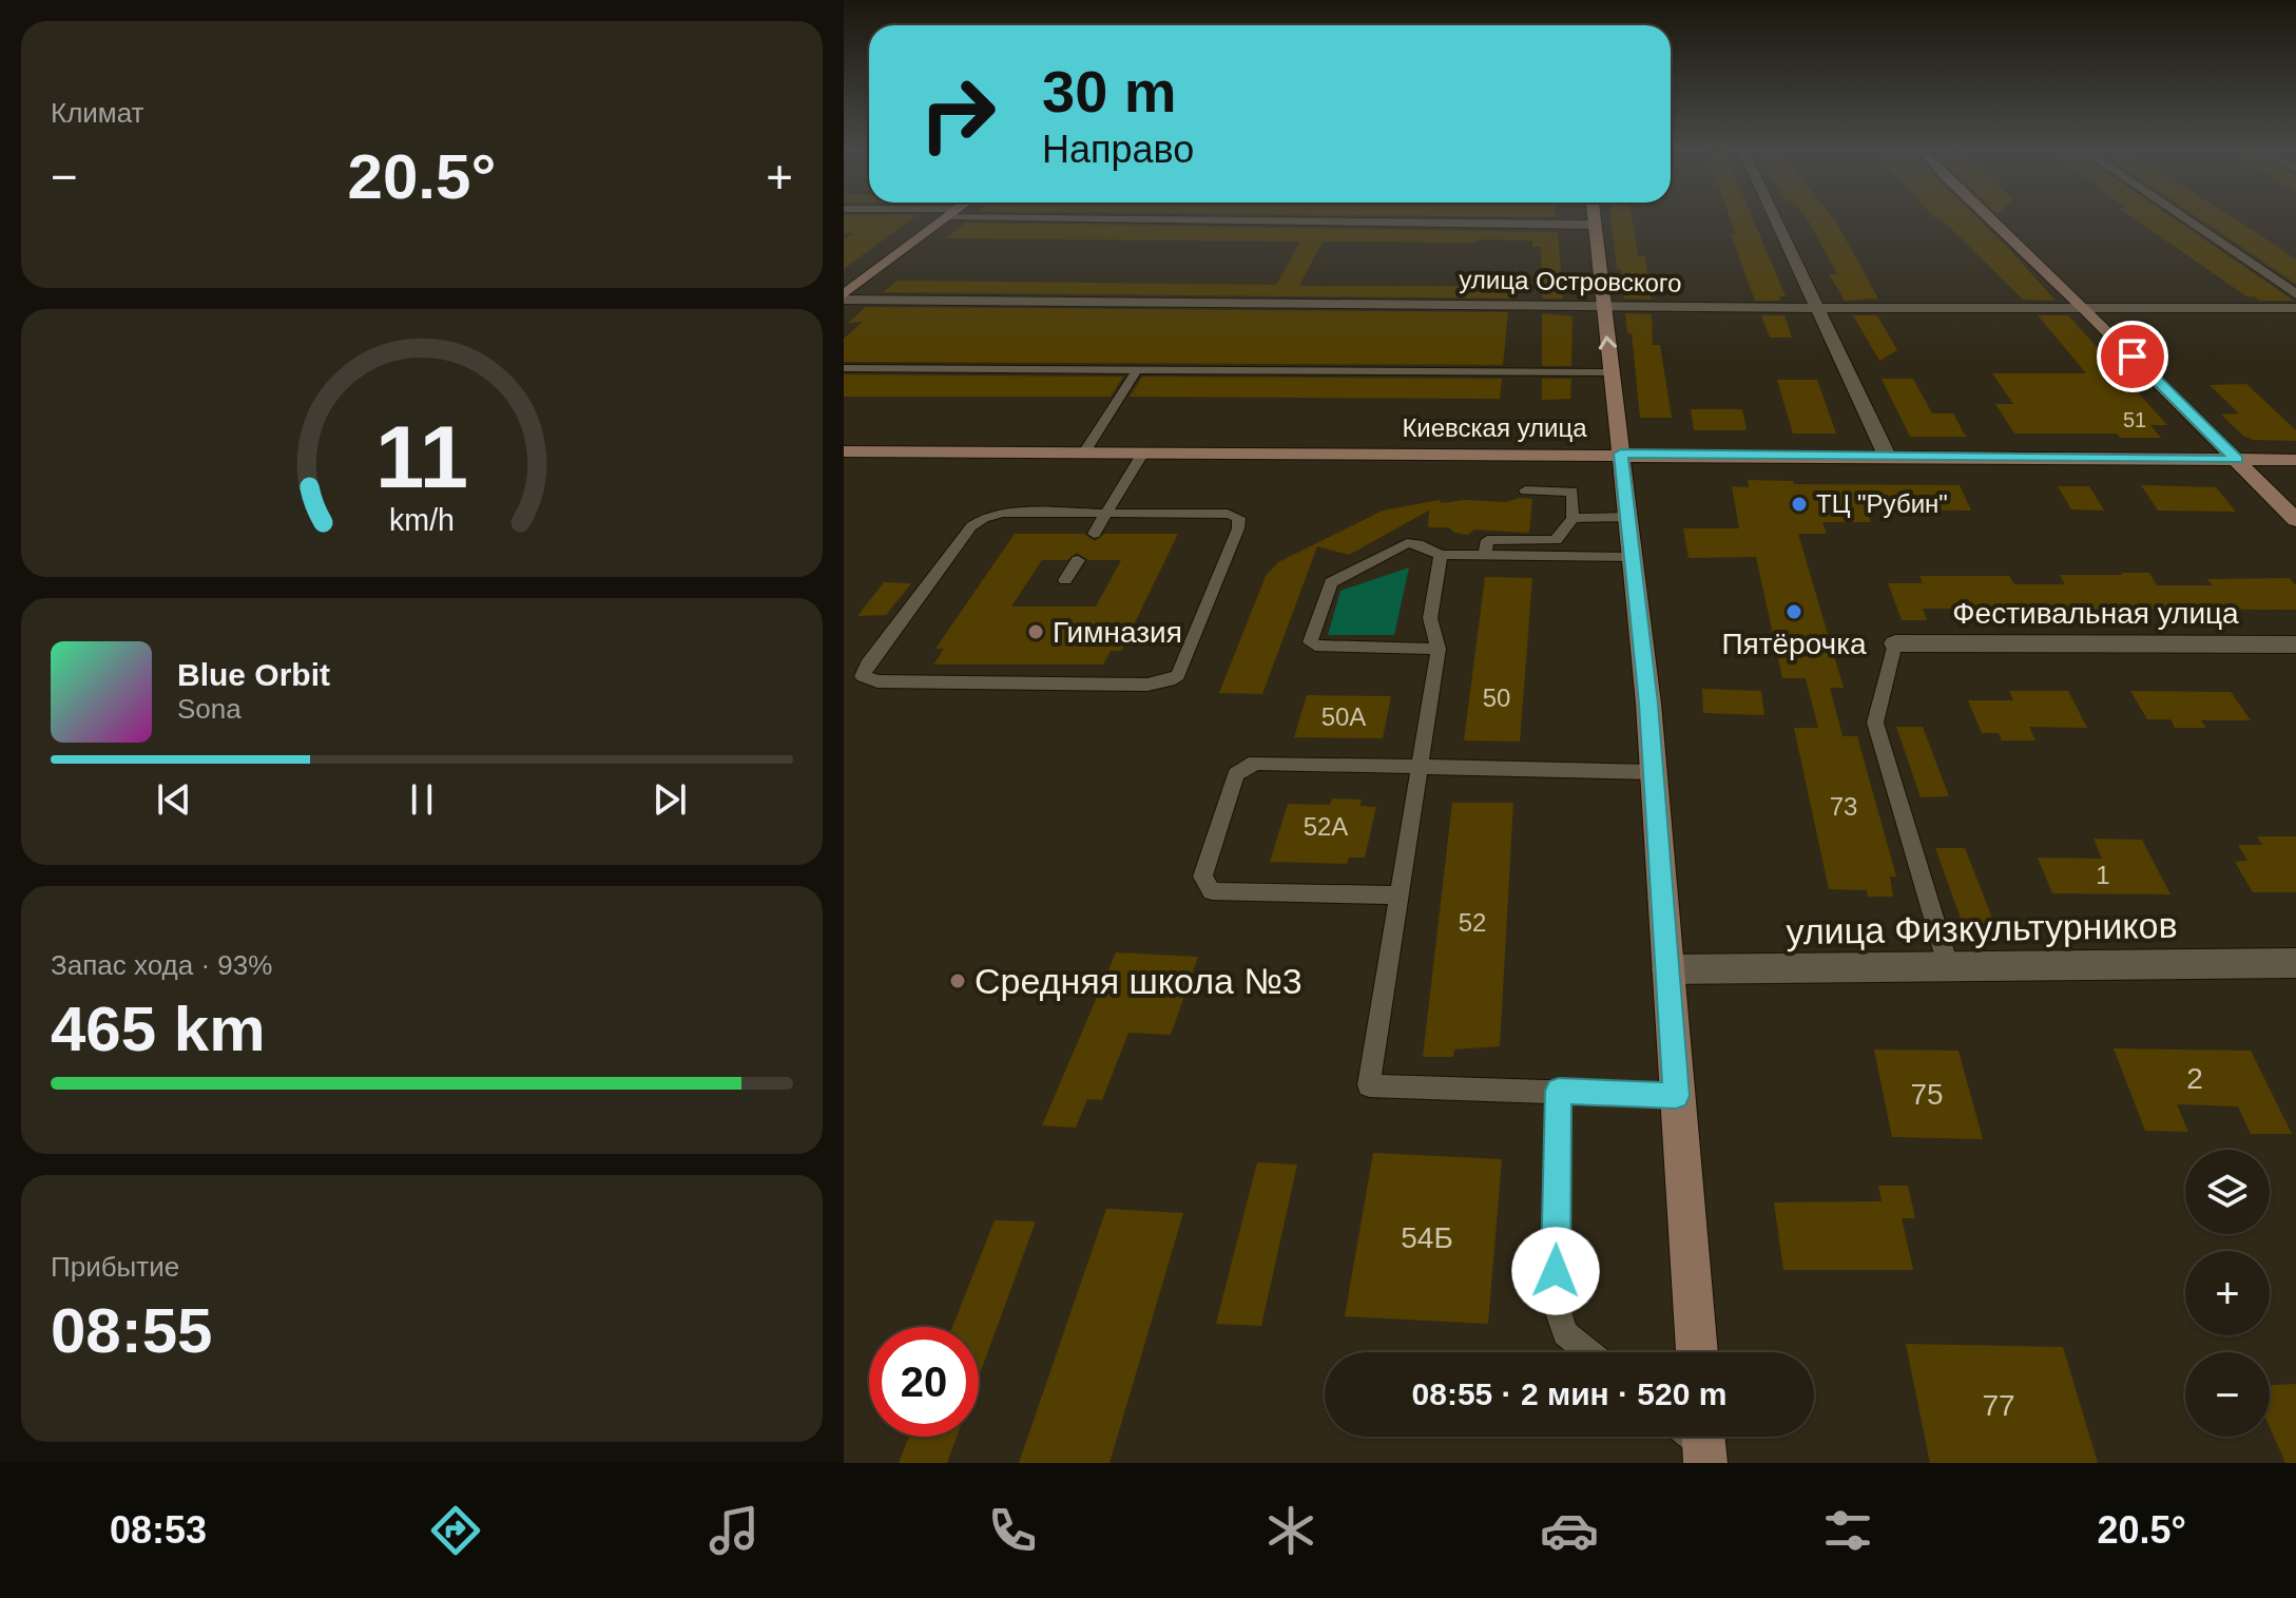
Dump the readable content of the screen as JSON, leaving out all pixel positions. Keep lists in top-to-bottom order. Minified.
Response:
{"streets":{"street":["улица Островского","Киевская улица","Фестивальная улица","улица Физкультурников"]},"places":["ТЦ \"Рубин\"","Пятёрочка","Гимназия","Средняя школа №3"],"house_numbers":["51","50","50А","73","52А","1","52","2","75","54Б","77"],"page":{"tile":["Климат",["Запас хода · 93%","465 km"],["Прибытие","08:55"]],"turn":["30 m","Направо"],"heat":["−","20.5°","+"],"song":["Blue Orbit","Sona"],"map_buttons":["+","−"],"limit":"20","trip":"08:55 · 2 мин · 520 m","tabs":["08:53","20.5°"],"gauge":["11","km/h"]}}
